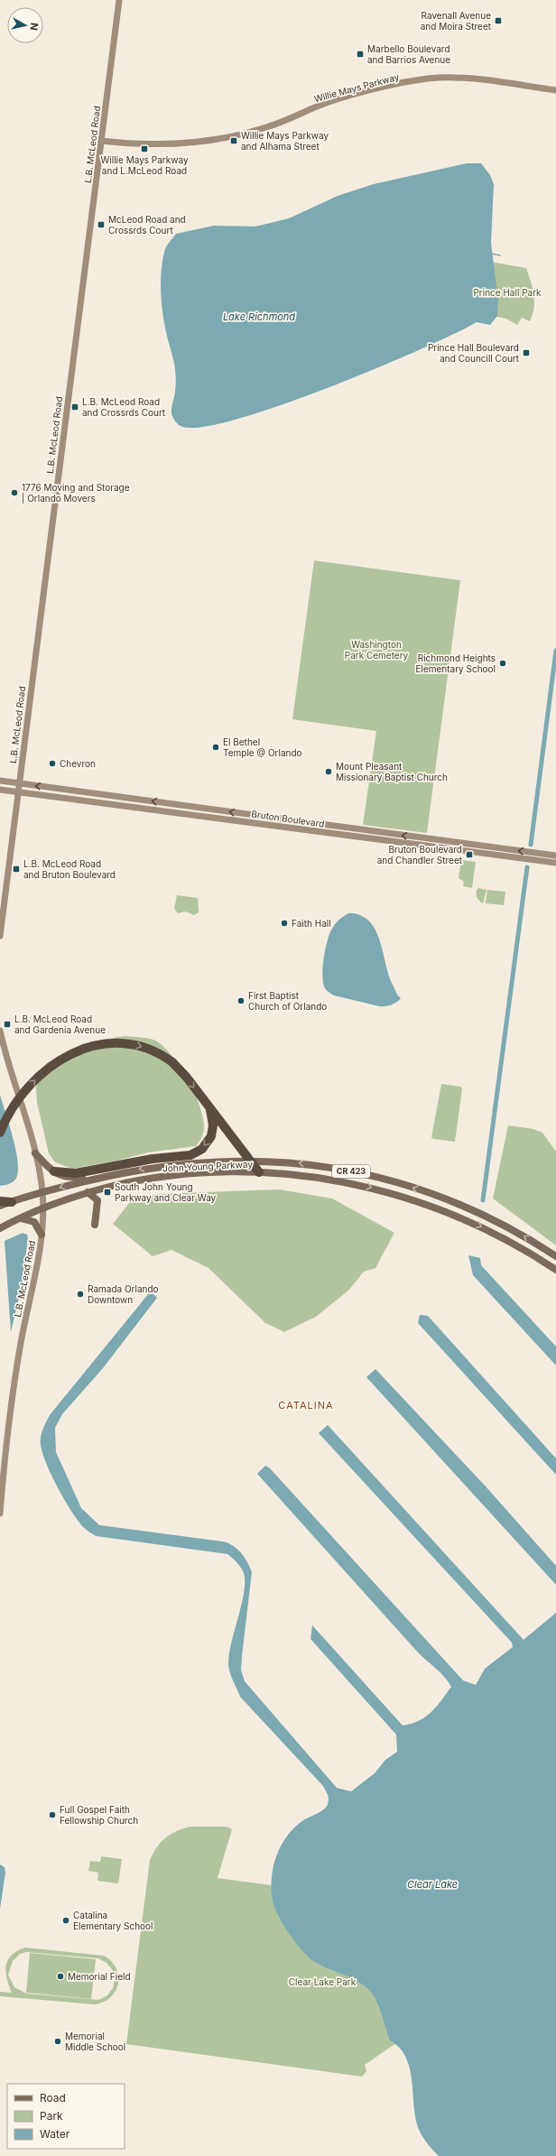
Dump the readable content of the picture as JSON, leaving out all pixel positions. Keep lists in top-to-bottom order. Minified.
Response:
{"streets":{"main road":["John Young Parkway","CR 423"],"street":["Willie Mays Parkway","L.B. McLeod Road","Bruton Boulevard"]},"crossings":[["Willie Mays Parkway","L.B. McLeod Road"],["L.B. McLeod Road","Bruton Boulevard"],["L.B. McLeod Road","John Young Parkway"]],"districts":["CATALINA"],"water":["Lake Richmond","Clear Lake"],"parks":["Prince Hall Park","Washington Park Cemetery","Clear Lake Park"],"places":{"transit":["Ravenall Avenue and Moira Street","Marbello Boulevard and Barrios Avenue","Willie Mays Parkway and Alhama Street","Willie Mays Parkway and L.McLeod Road","McLeod Road and Crossrds Court","Prince Hall Boulevard and Councill Court","L.B. McLeod Road and Crossrds Court","Bruton Boulevard and Chandler Street","L.B. McLeod Road and Bruton Boulevard","L.B. McLeod Road and Gardenia Avenue","South John Young Parkway and Clear Way"],"other":["1776 Moving and Storage | Orlando Movers","Richmond Heights Elementary School","El Bethel Temple @ Orlando","Chevron","Mount Pleasant Missionary Baptist Church","Faith Hall","First Baptist Church of Orlando","Ramada Orlando Downtown","Full Gospel Faith Fellowship Church","Catalina Elementary School","Memorial Field","Memorial Middle School"]},"legend":["Road","Park","Water"],"north":"right"}
